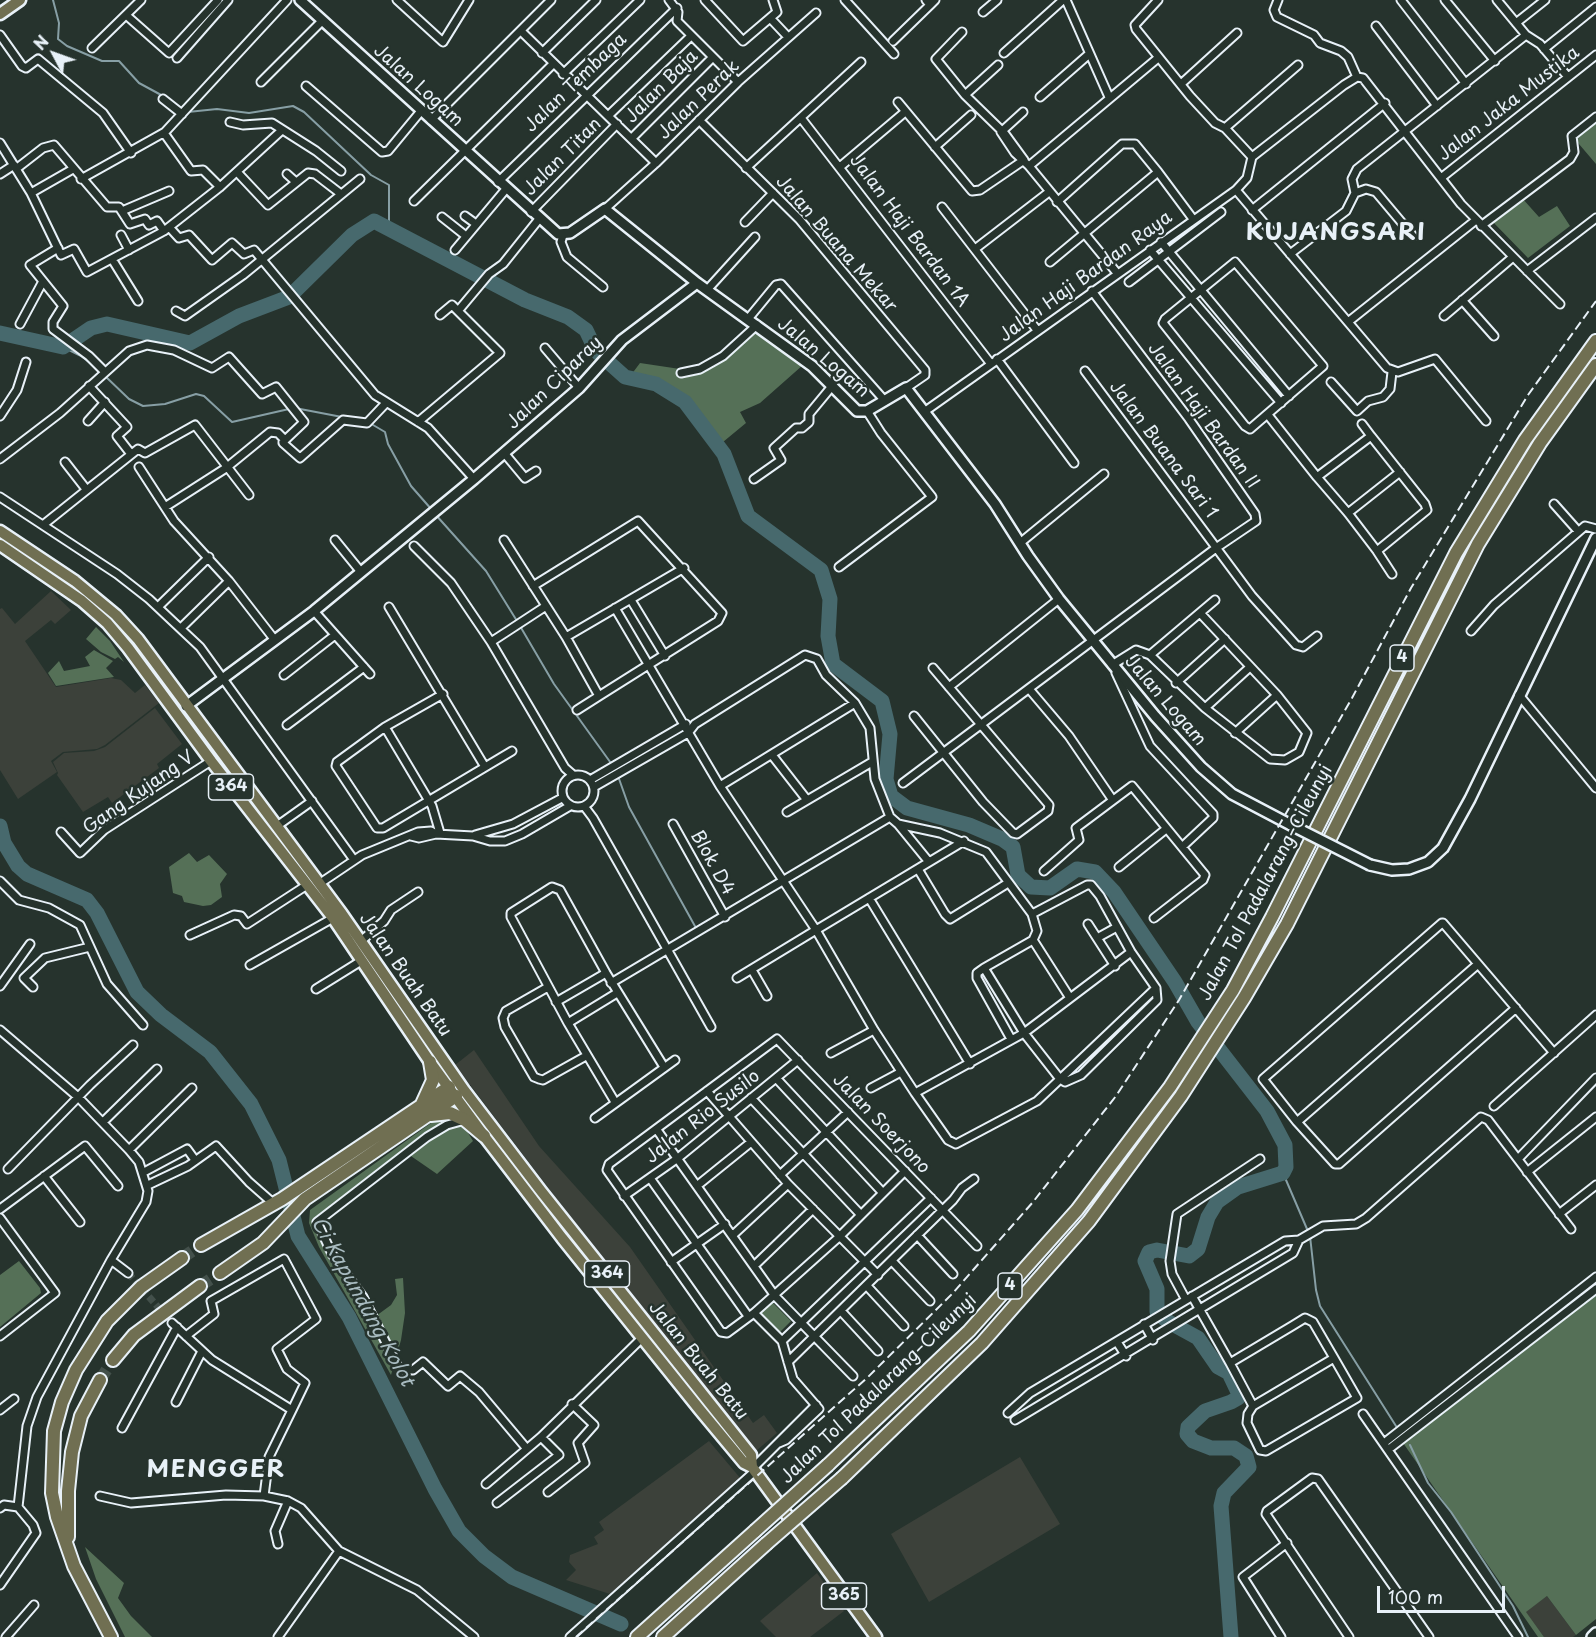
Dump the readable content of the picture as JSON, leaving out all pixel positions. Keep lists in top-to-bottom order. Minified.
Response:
{"streets":{"highway":["4","Jalan Tol Padalarang–Cileunyi"],"main road":["364","Jalan Buah Batu","365"],"street":["Jalan Tembaga","Jalan Logam","Jalan Baja","Jalan Perak","Jalan Jaka Mustika","Jalan Titan","Jalan Haji Bardan 1A","Jalan Buana Mekar","Jalan Haji Bardan Raya","Jalan Ciparay","Jalan Haji Bardan II","Jalan Buana Sari 1","Gang Kujang V","Blok D4","Jalan Rio Susilo","Jalan Soerjono"]},"crossings":[["Jalan Tembaga","Jalan Logam"],["Jalan Tembaga","Jalan Baja"],["Jalan Logam","Jalan Perak"],["Jalan Logam","Jalan Titan"],["Jalan Logam","Jalan Buana Mekar"],["Jalan Logam","Jalan Haji Bardan Raya"],["Jalan Logam","Jalan Ciparay"],["Jalan Baja","Jalan Perak"],["Jalan Baja","Jalan Titan"],["Jalan Perak","Jalan Buana Mekar"],["Jalan Haji Bardan 1A","Jalan Haji Bardan Raya"],["Jalan Haji Bardan Raya","Jalan Haji Bardan II"],["Jalan Haji Bardan II","Jalan Buana Sari 1"],["Gang Kujang V","Jalan Buah Batu"],["Jalan Rio Susilo","Jalan Soerjono"]],"districts":["KUJANGSARI","MENGGER"],"water":["Ci Kapundung Kolot"],"scale_bar":"100 m","north":"top left"}
